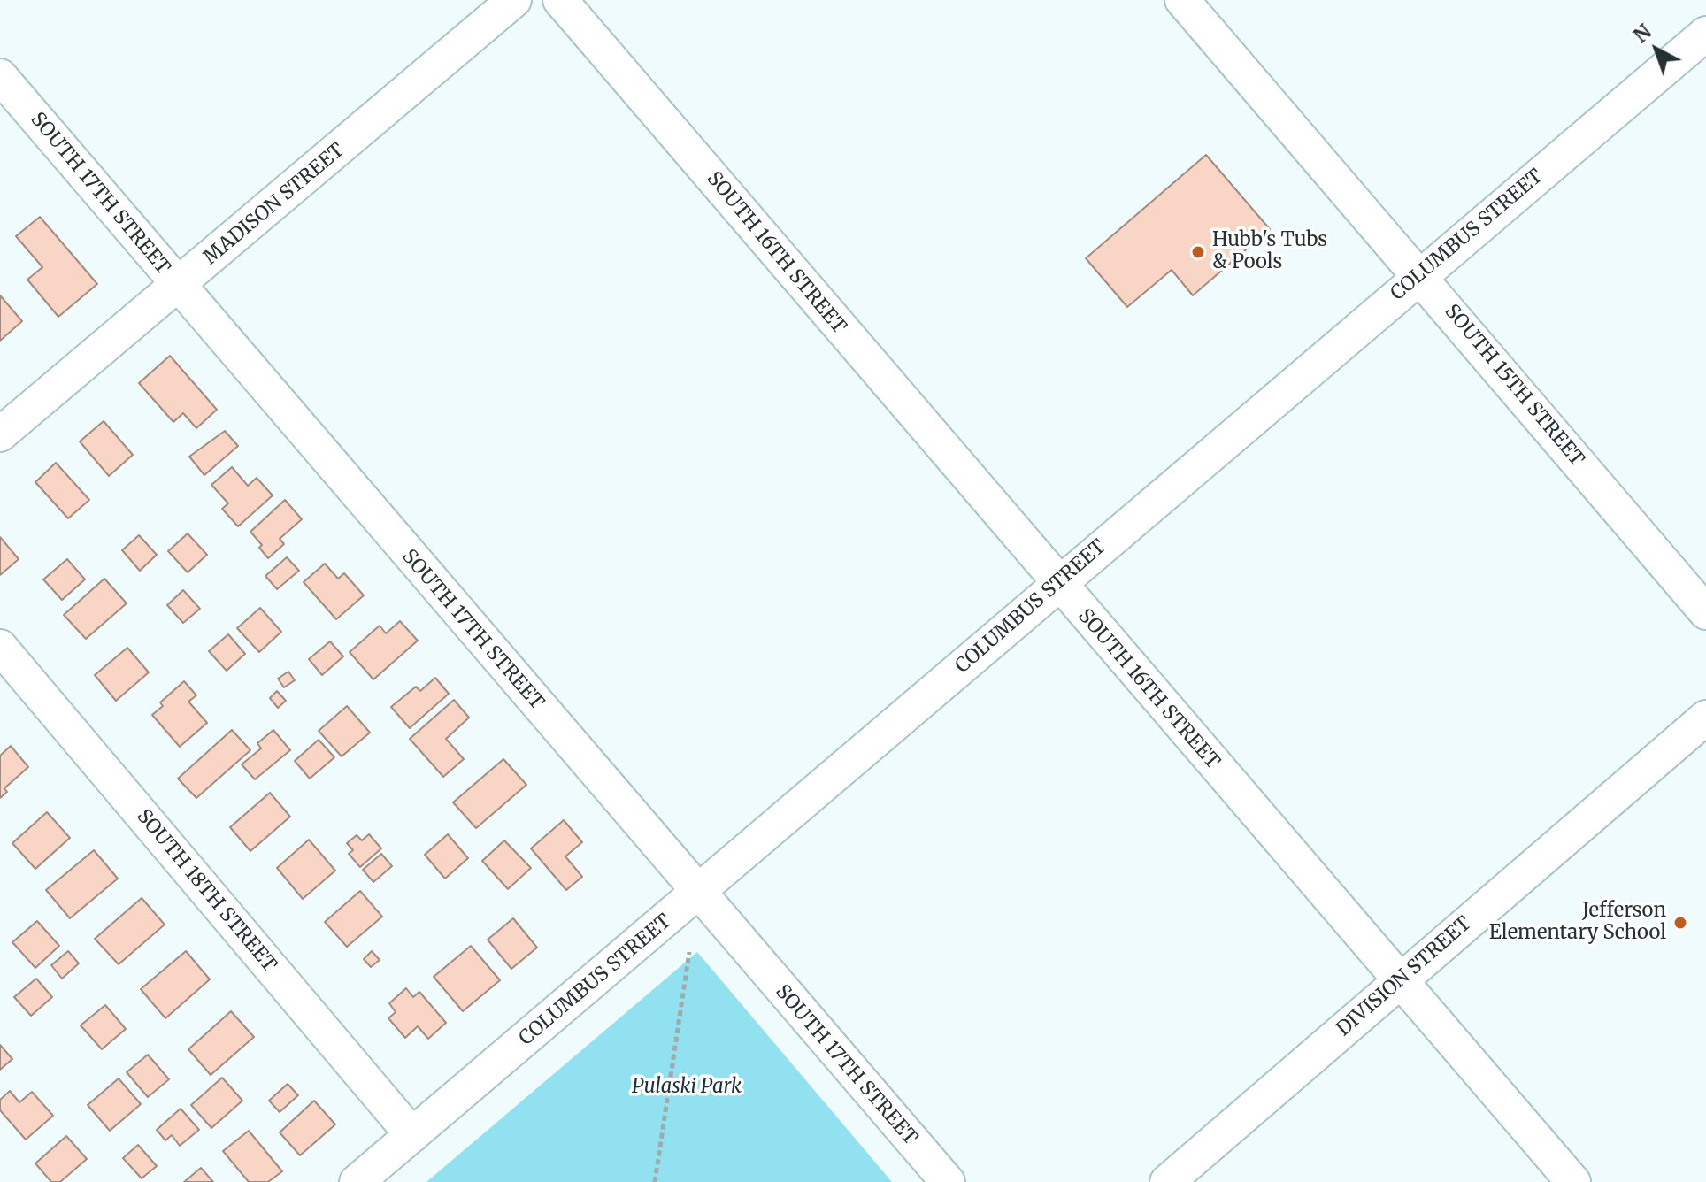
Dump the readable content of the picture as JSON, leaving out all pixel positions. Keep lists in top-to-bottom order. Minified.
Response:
{"streets":{"street":["SOUTH 17TH STREET","MADISON STREET","COLUMBUS STREET","SOUTH 16TH STREET","SOUTH 15TH STREET","SOUTH 18TH STREET","DIVISION STREET"]},"crossings":[["SOUTH 17TH STREET","MADISON STREET"],["SOUTH 17TH STREET","COLUMBUS STREET"],["COLUMBUS STREET","SOUTH 16TH STREET"],["COLUMBUS STREET","SOUTH 15TH STREET"],["COLUMBUS STREET","SOUTH 18TH STREET"],["SOUTH 16TH STREET","DIVISION STREET"]],"parks":["Pulaski Park"],"places":["Hubb's Tubs & Pools","Jefferson Elementary School"],"north":"top left"}
